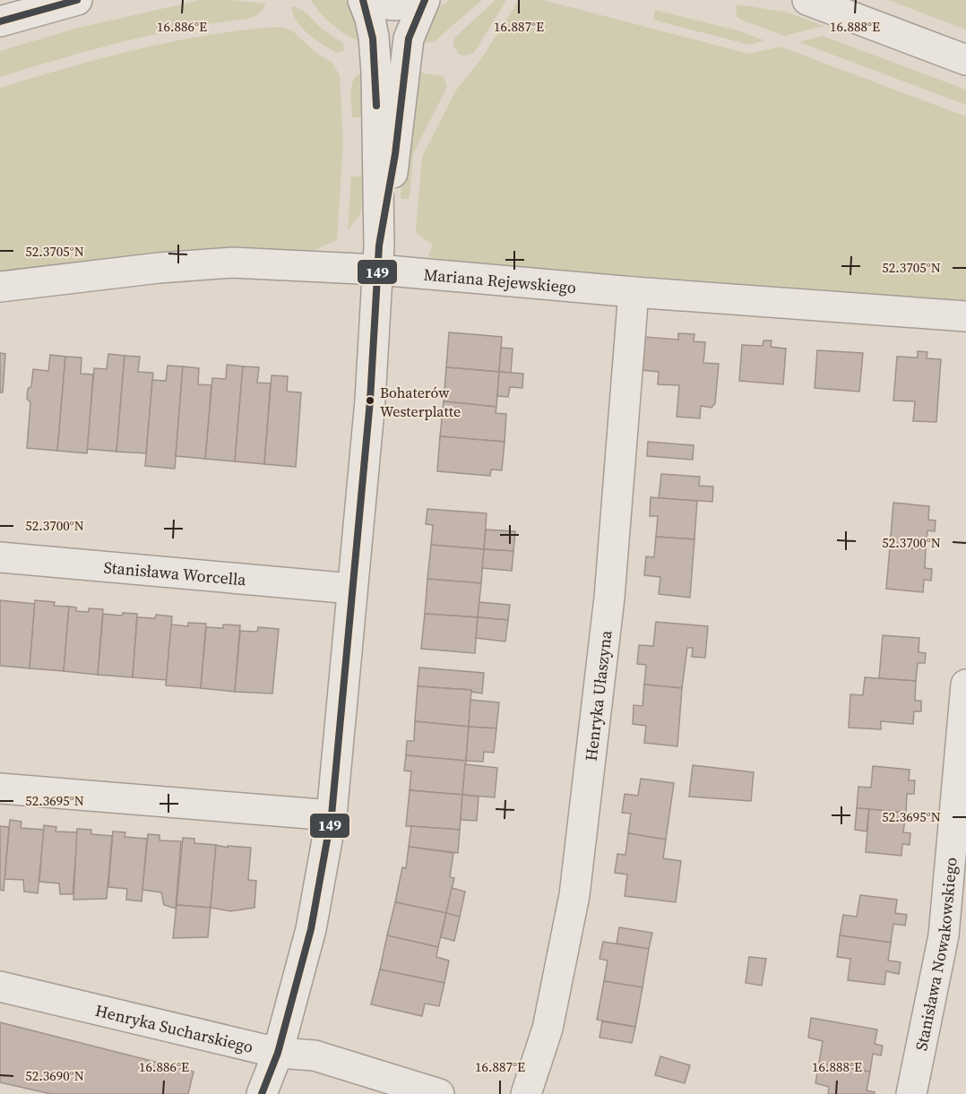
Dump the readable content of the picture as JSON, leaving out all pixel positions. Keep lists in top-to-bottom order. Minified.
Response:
{"streets":{"street":["Mariana Rejewskiego","Stanisława Worcella","Henryka Ułaszyna","Stanisława Nowakowskiego","Henryka Sucharskiego"]},"crossings":[["Mariana Rejewskiego","Henryka Ułaszyna"]],"places":["Bohaterów Westerplatte"],"lines":["transit line 149"],"coordinates":["16.886°E","16.887°E","16.888°E","52.3705°N","52.3700°N","52.3695°N","52.3690°N"]}
